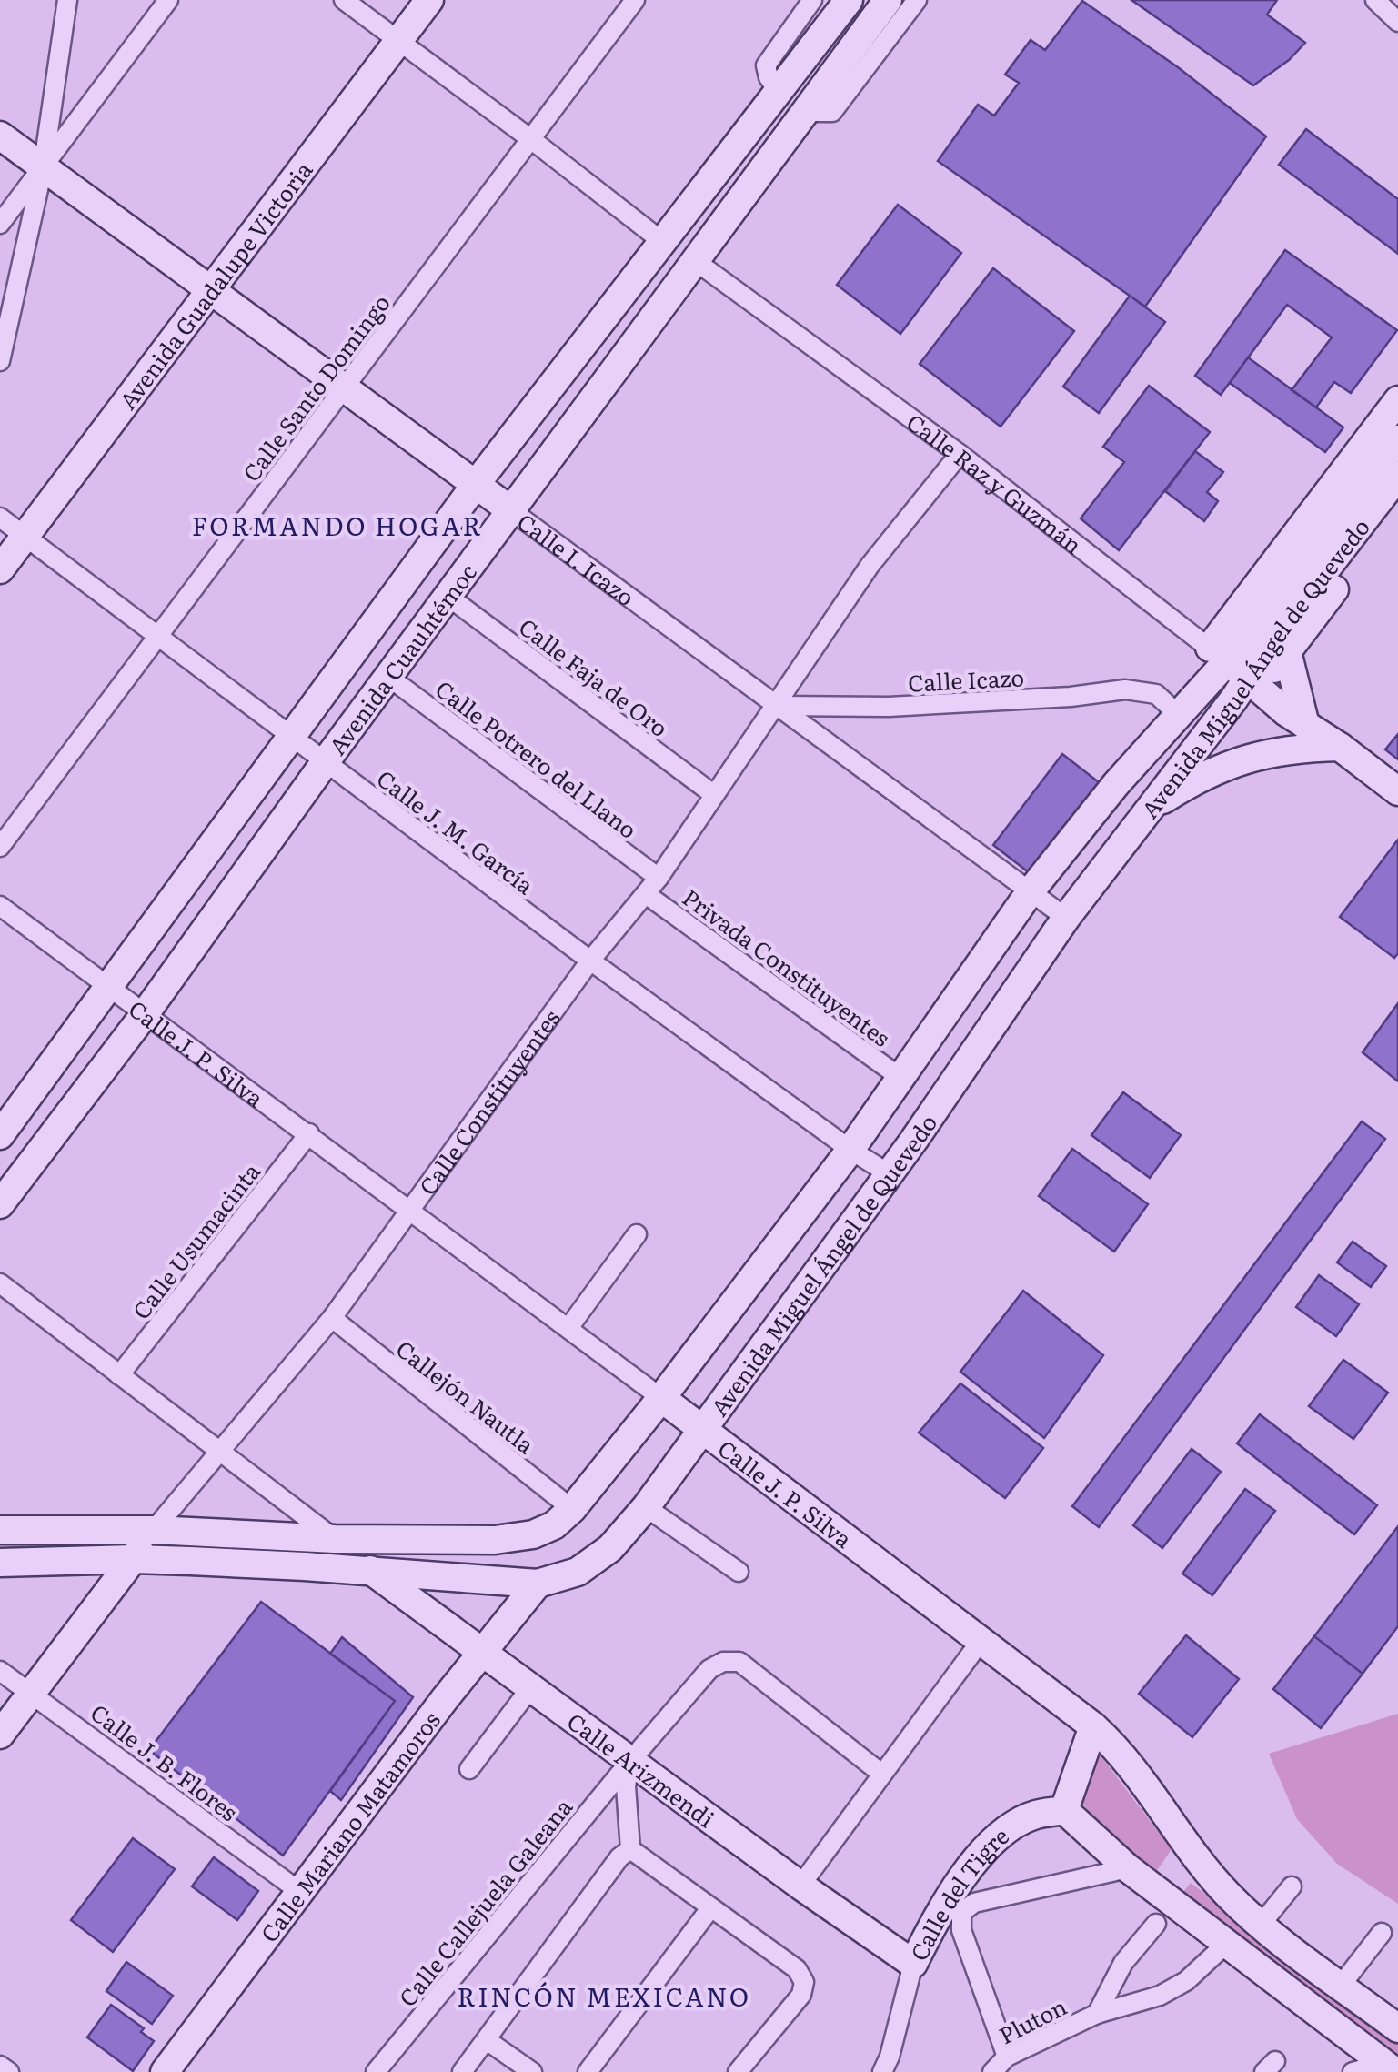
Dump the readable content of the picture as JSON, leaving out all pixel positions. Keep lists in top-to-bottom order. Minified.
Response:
{"streets":{"main road":["Avenida Guadalupe Victoria","Calle Raz y Guzmán","Calle I. Icazo","Avenida Cuauhtémoc","Avenida Miguel Ángel de Quevedo","Calle J. P. Silva","Calle Constituyentes","Calle Arizmendi","Calle Mariano Matamoros","Calle del Tigre"],"street":["Calle Santo Domingo","Calle Faja de Oro","Calle Icazo","Calle Potrero del Llano","Calle J. M. García","Privada Constituyentes","Calle Usumacinta","Callejón Nautla","Calle J. B. Flores","Calle Callejuela Galeana","Pluton"]},"crossings":[["Avenida Guadalupe Victoria","Calle I. Icazo"],["Avenida Guadalupe Victoria","Calle J. M. García"],["Calle Santo Domingo","Calle I. Icazo"],["Calle Santo Domingo","Calle J. M. García"],["Calle Raz y Guzmán","Avenida Cuauhtémoc"],["Calle Raz y Guzmán","Avenida Miguel Ángel de Quevedo"],["Calle Raz y Guzmán","Calle Constituyentes"],["Calle I. Icazo","Avenida Cuauhtémoc"],["Calle I. Icazo","Avenida Miguel Ángel de Quevedo"],["Calle I. Icazo","Calle Icazo"],["Calle I. Icazo","Calle Constituyentes"],["Avenida Cuauhtémoc","Calle Faja de Oro"],["Avenida Cuauhtémoc","Calle Potrero del Llano"],["Avenida Cuauhtémoc","Calle J. M. García"],["Avenida Cuauhtémoc","Calle J. P. Silva"],["Avenida Miguel Ángel de Quevedo","Calle Icazo"],["Avenida Miguel Ángel de Quevedo","Calle J. M. García"],["Avenida Miguel Ángel de Quevedo","Privada Constituyentes"],["Avenida Miguel Ángel de Quevedo","Calle J. P. Silva"],["Avenida Miguel Ángel de Quevedo","Calle Constituyentes"],["Avenida Miguel Ángel de Quevedo","Callejón Nautla"],["Avenida Miguel Ángel de Quevedo","Calle Arizmendi"],["Avenida Miguel Ángel de Quevedo","Calle Mariano Matamoros"],["Calle Faja de Oro","Calle Constituyentes"],["Calle Icazo","Calle Constituyentes"],["Calle Potrero del Llano","Calle Constituyentes"],["Calle J. M. García","Calle Constituyentes"],["Privada Constituyentes","Calle Constituyentes"],["Calle J. P. Silva","Calle Constituyentes"],["Calle J. P. Silva","Calle Usumacinta"],["Calle Constituyentes","Callejón Nautla"],["Calle Constituyentes","Calle J. B. Flores"],["Calle J. B. Flores","Calle Mariano Matamoros"],["Calle Arizmendi","Calle Mariano Matamoros"],["Calle Arizmendi","Calle del Tigre"],["Calle Arizmendi","Calle Callejuela Galeana"]],"districts":["FORMANDO HOGAR","RINCÓN MEXICANO"]}
